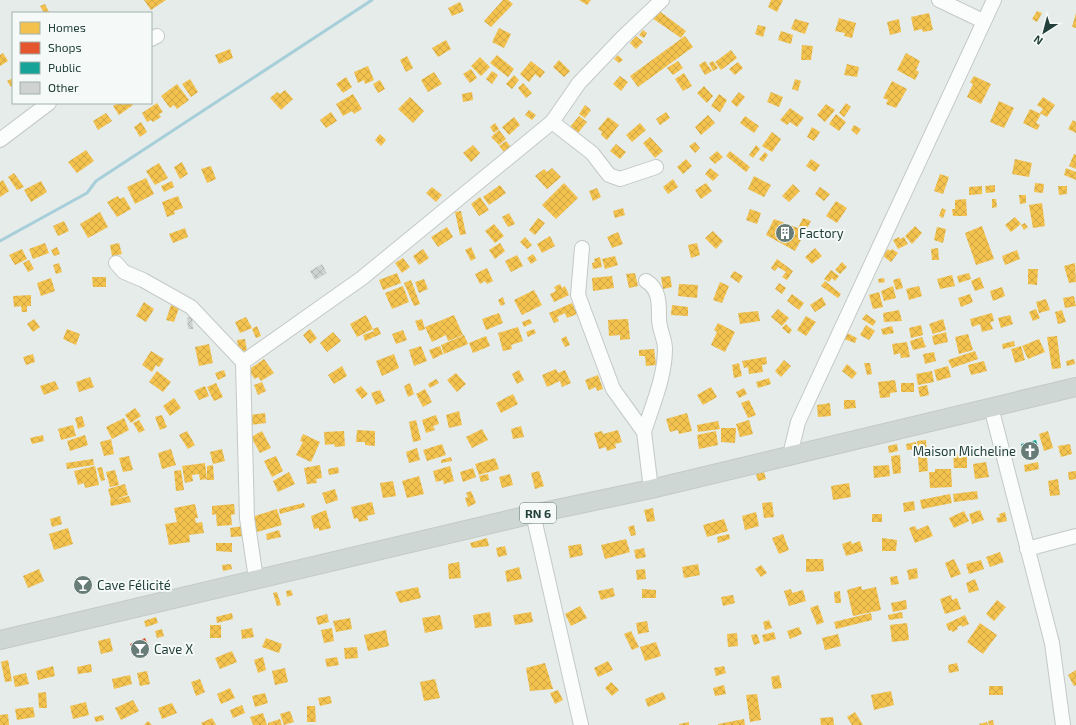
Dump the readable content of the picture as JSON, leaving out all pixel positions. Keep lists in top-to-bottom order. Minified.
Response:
{"streets":{"main road":["RN 6"]},"places":{"building":["Factory"],"church":["Maison Micheline"],"bar":["Cave Félicité","Cave X"]},"legend":["Homes","Shops","Public","Other"],"north":"bottom left"}
